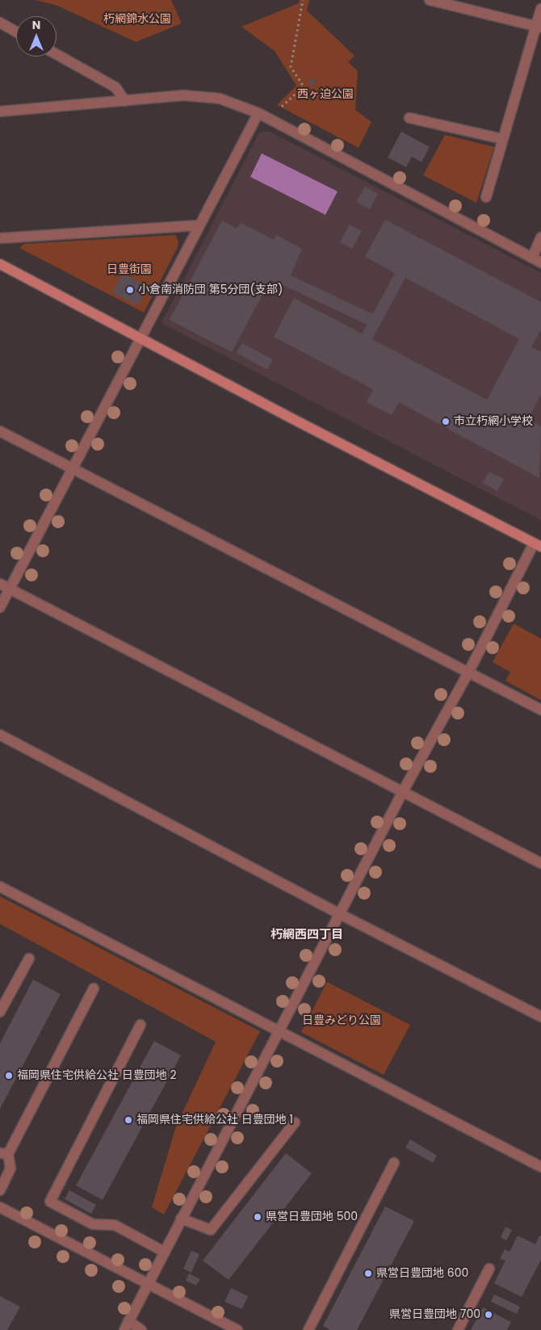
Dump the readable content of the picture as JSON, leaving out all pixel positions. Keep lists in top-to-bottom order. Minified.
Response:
{"districts":["朽網西四丁目"],"parks":["朽網錦水公園","西ヶ迫公園","日豊街園","日豊みどり公園"],"places":["小倉南消防団 第5分団(支部)","市立朽網小学校","福岡県住宅供給公社 日豊団地 2","福岡県住宅供給公社 日豊団地 1","県営日豊団地 500","県営日豊団地 600","県営日豊団地 700"],"north":"top"}
